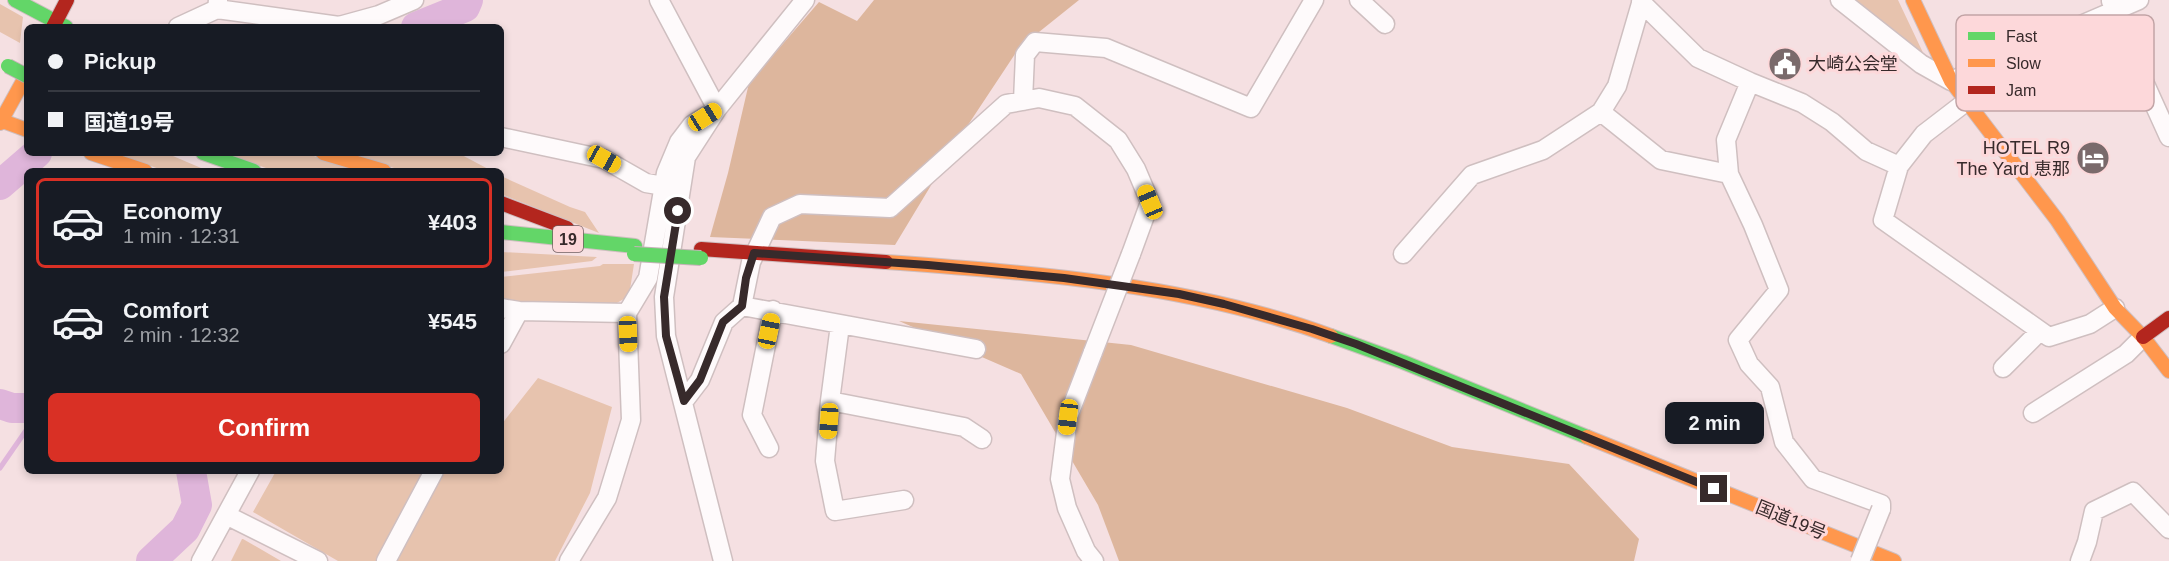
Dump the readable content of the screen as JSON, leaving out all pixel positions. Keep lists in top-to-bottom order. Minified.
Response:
{"streets":{"main road":["19","国道19号"]},"places":{"public building":["大崎公会堂"],"hotel":["HOTEL R9 The Yard 恵那"]},"legend":["Fast","Slow","Jam"],"page":{"banner":["Pickup","国道19号"],"list":[{"name":"Economy","note":"1 min · 12:31","value":"¥403"},{"name":"Comfort","note":"2 min · 12:32","value":"¥545"}],"buttons":"Confirm","bubble":"2 min"}}
